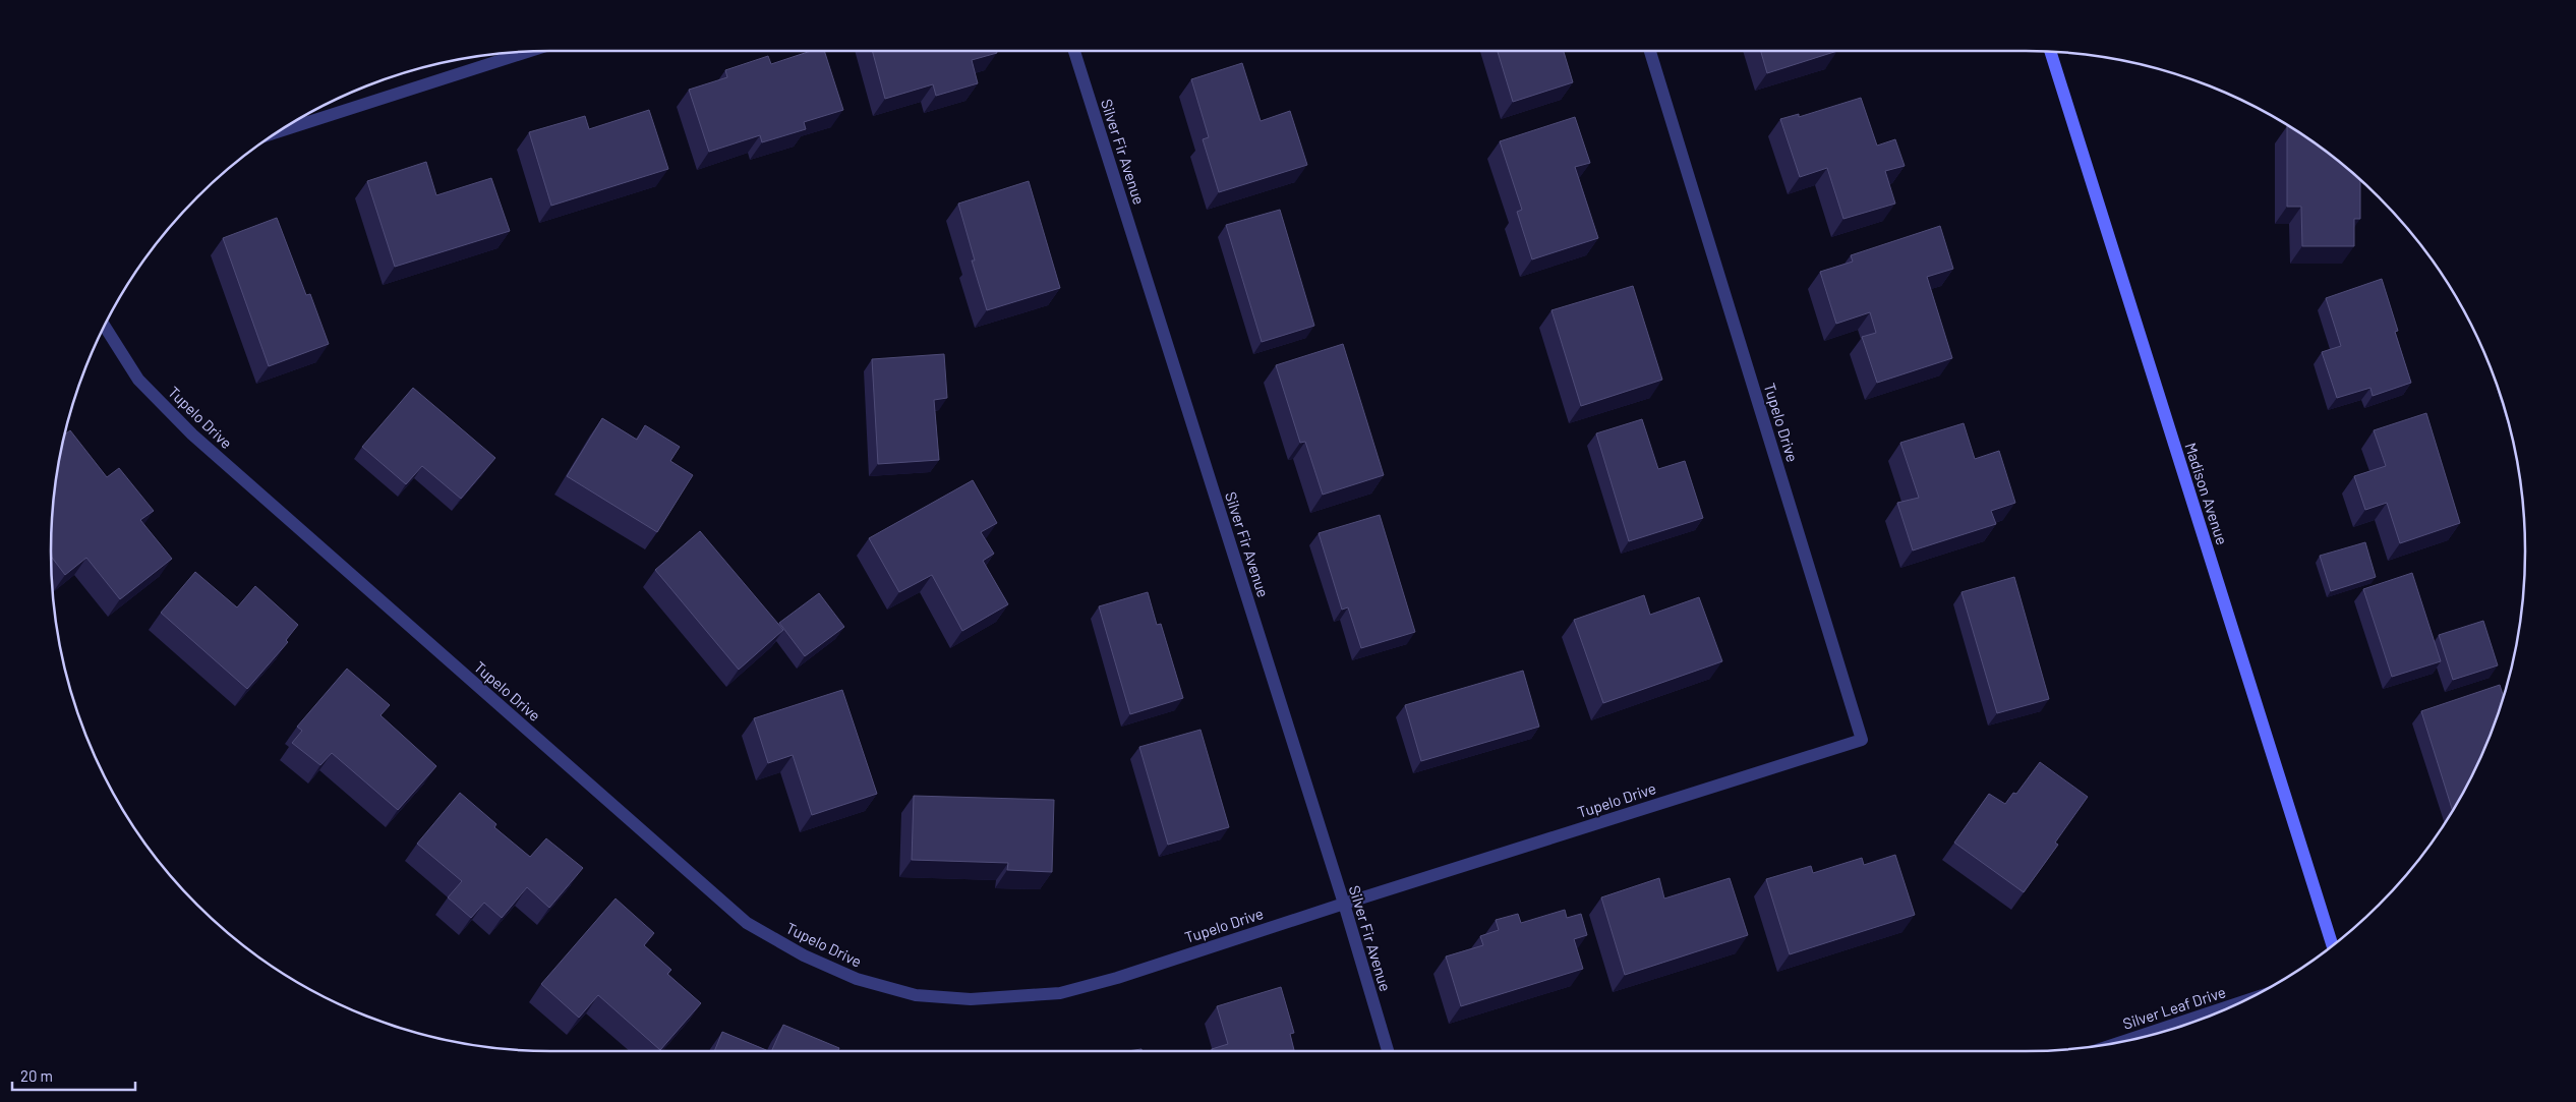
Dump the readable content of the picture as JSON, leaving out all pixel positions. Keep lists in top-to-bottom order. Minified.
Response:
{"streets":{"main road":["Madison Avenue"],"street":["Silver Fir Avenue","Tupelo Drive","Silver Leaf Drive"]},"crossings":[["Silver Fir Avenue","Tupelo Drive"]],"scale_bar":"20 m"}
